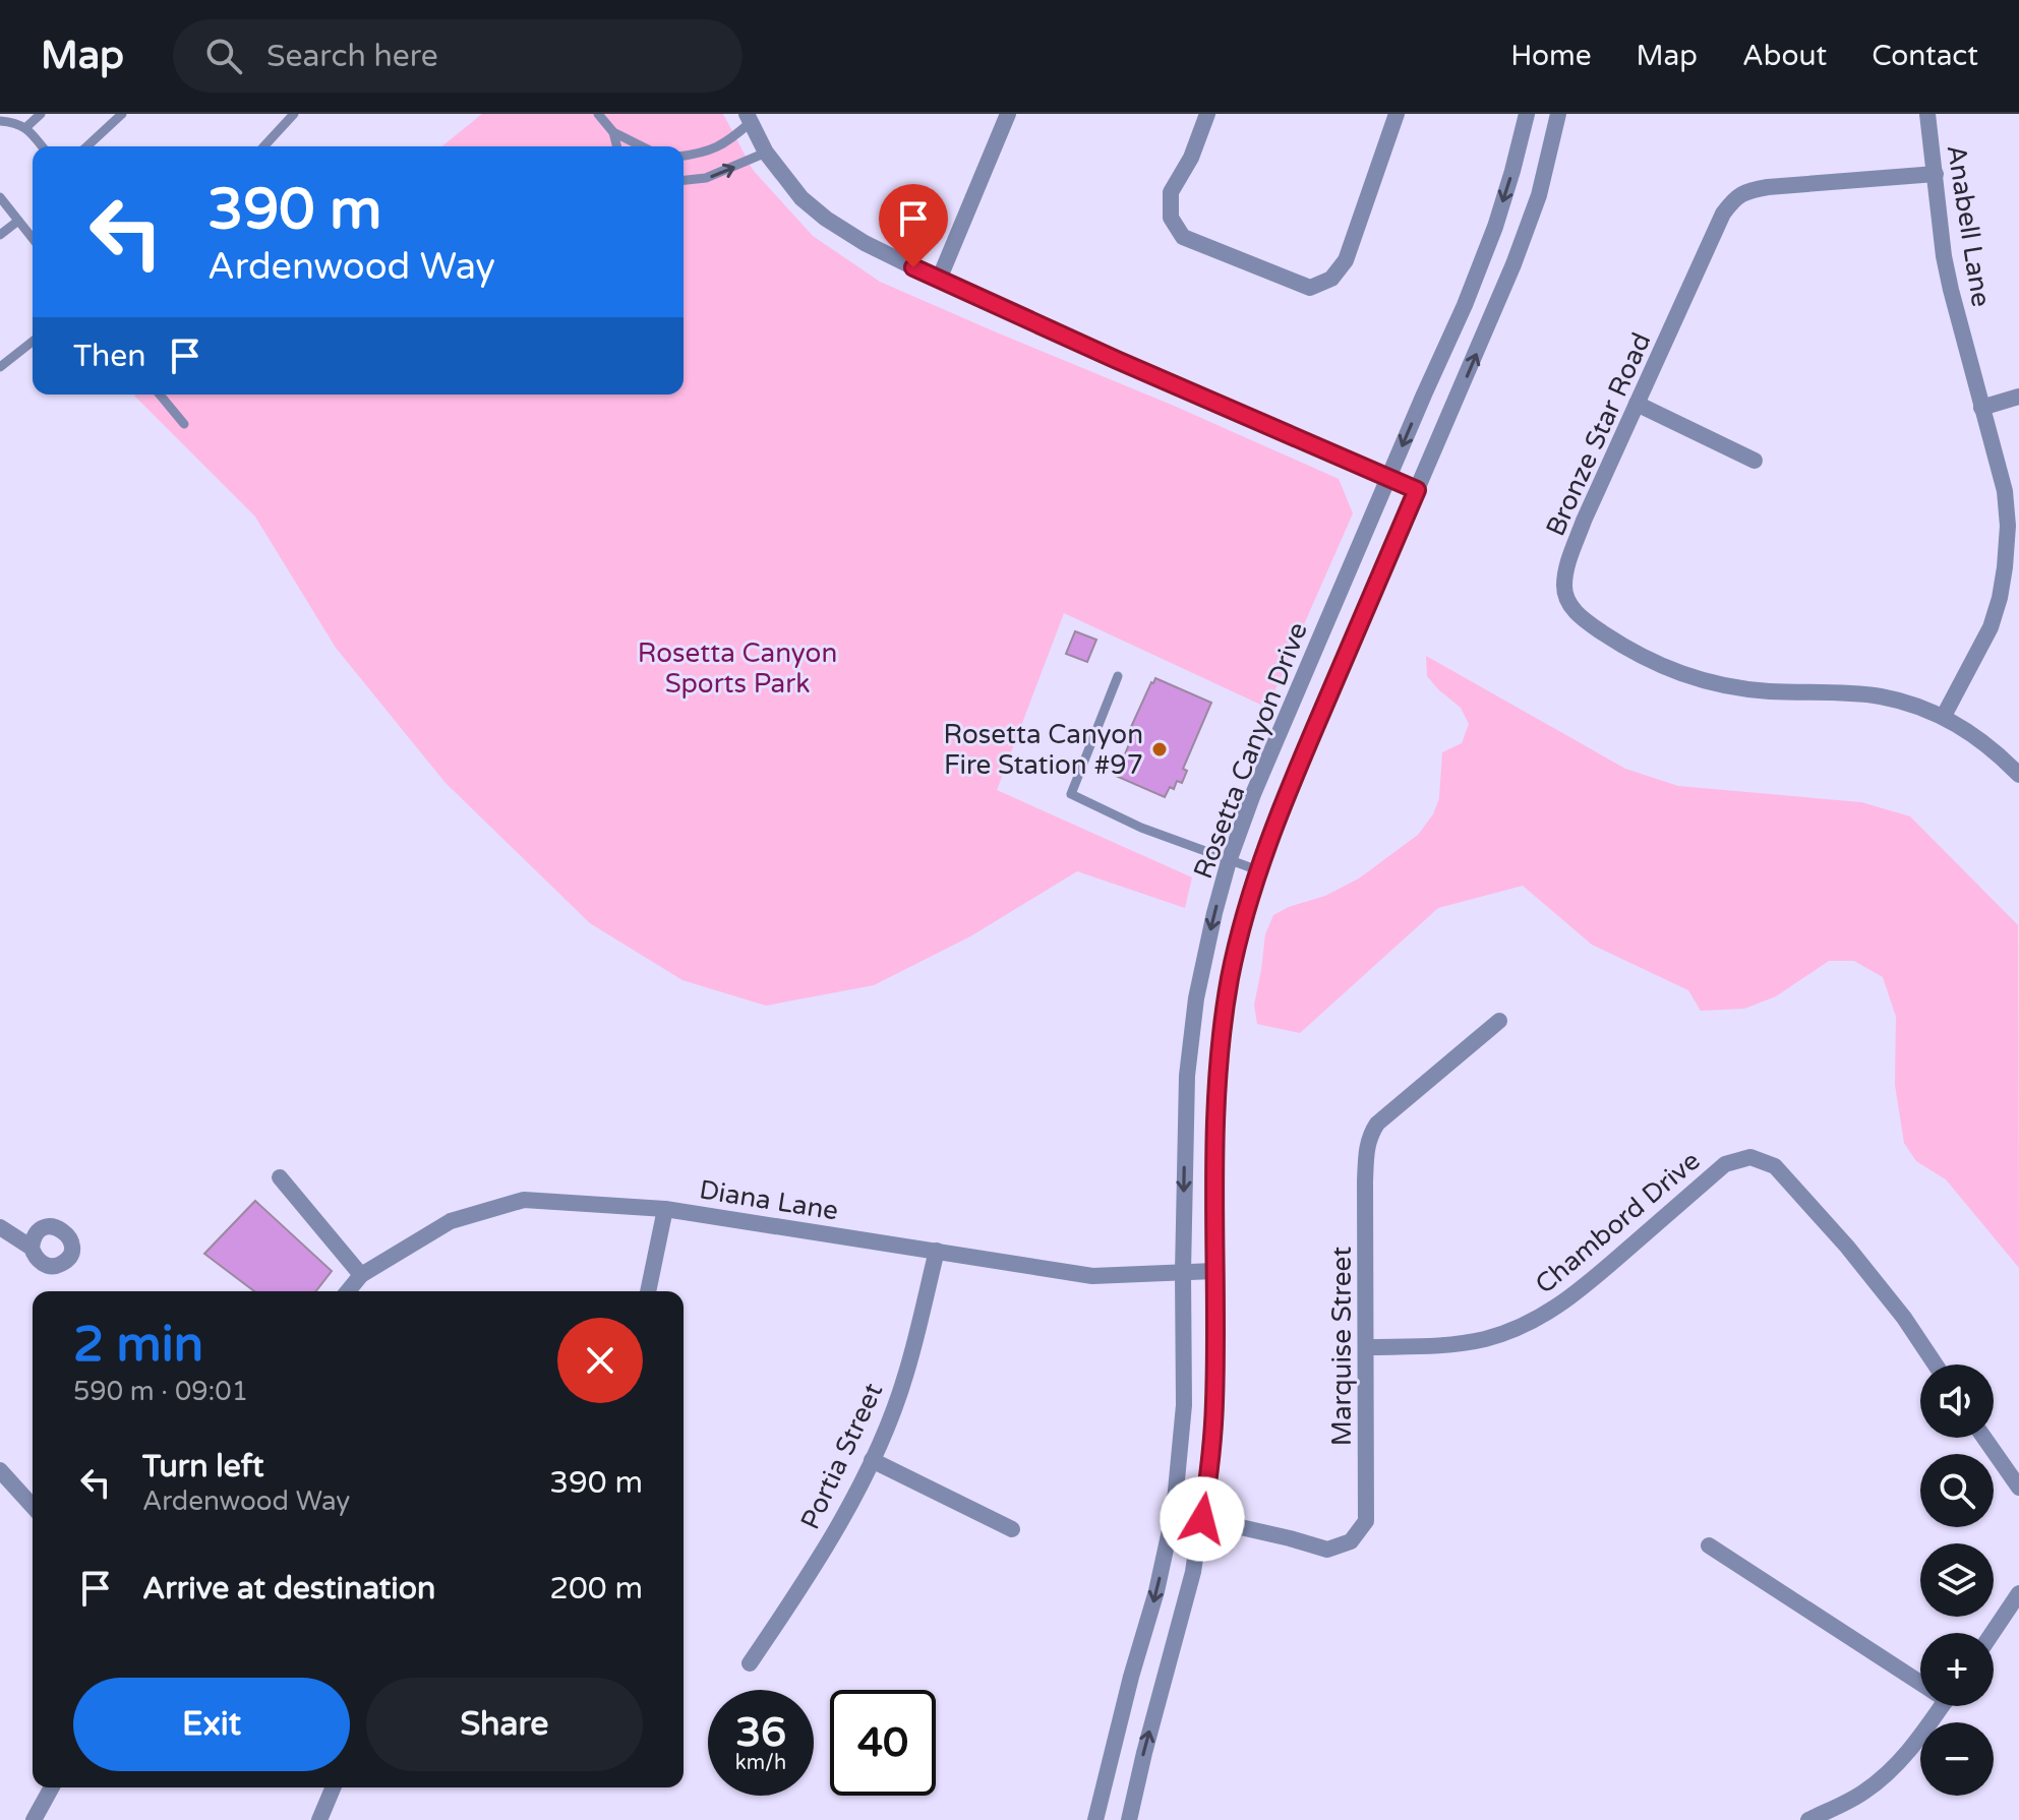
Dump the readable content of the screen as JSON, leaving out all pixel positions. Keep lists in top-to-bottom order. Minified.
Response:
{"streets":{"street":["Anabell Lane","Bronze Star Road","Rosetta Canyon Drive","Diana Lane","Chambord Drive","Marquise Street","Portia Street"]},"crossings":[["Anabell Lane","Bronze Star Road"],["Rosetta Canyon Drive","Diana Lane"],["Rosetta Canyon Drive","Marquise Street"],["Diana Lane","Portia Street"],["Chambord Drive","Marquise Street"]],"parks":["Rosetta Canyon Sports Park"],"places":["Rosetta Canyon Fire Station #97"],"page":{"header":"Map","search":"Search here","nav":["Home","Map","About","Contact"],"turn":["390 m","Ardenwood Way"],"then":"Then","heading":["2 min","590 m · 09:01"],"map_buttons":["+","−"],"list":[{"name":"Turn left","note":"Ardenwood Way","value":"390 m"},{"name":"Arrive at destination","value":"200 m"}],"buttons":["Exit","Share"],"speed":"36 km/h","limit":"40"}}
